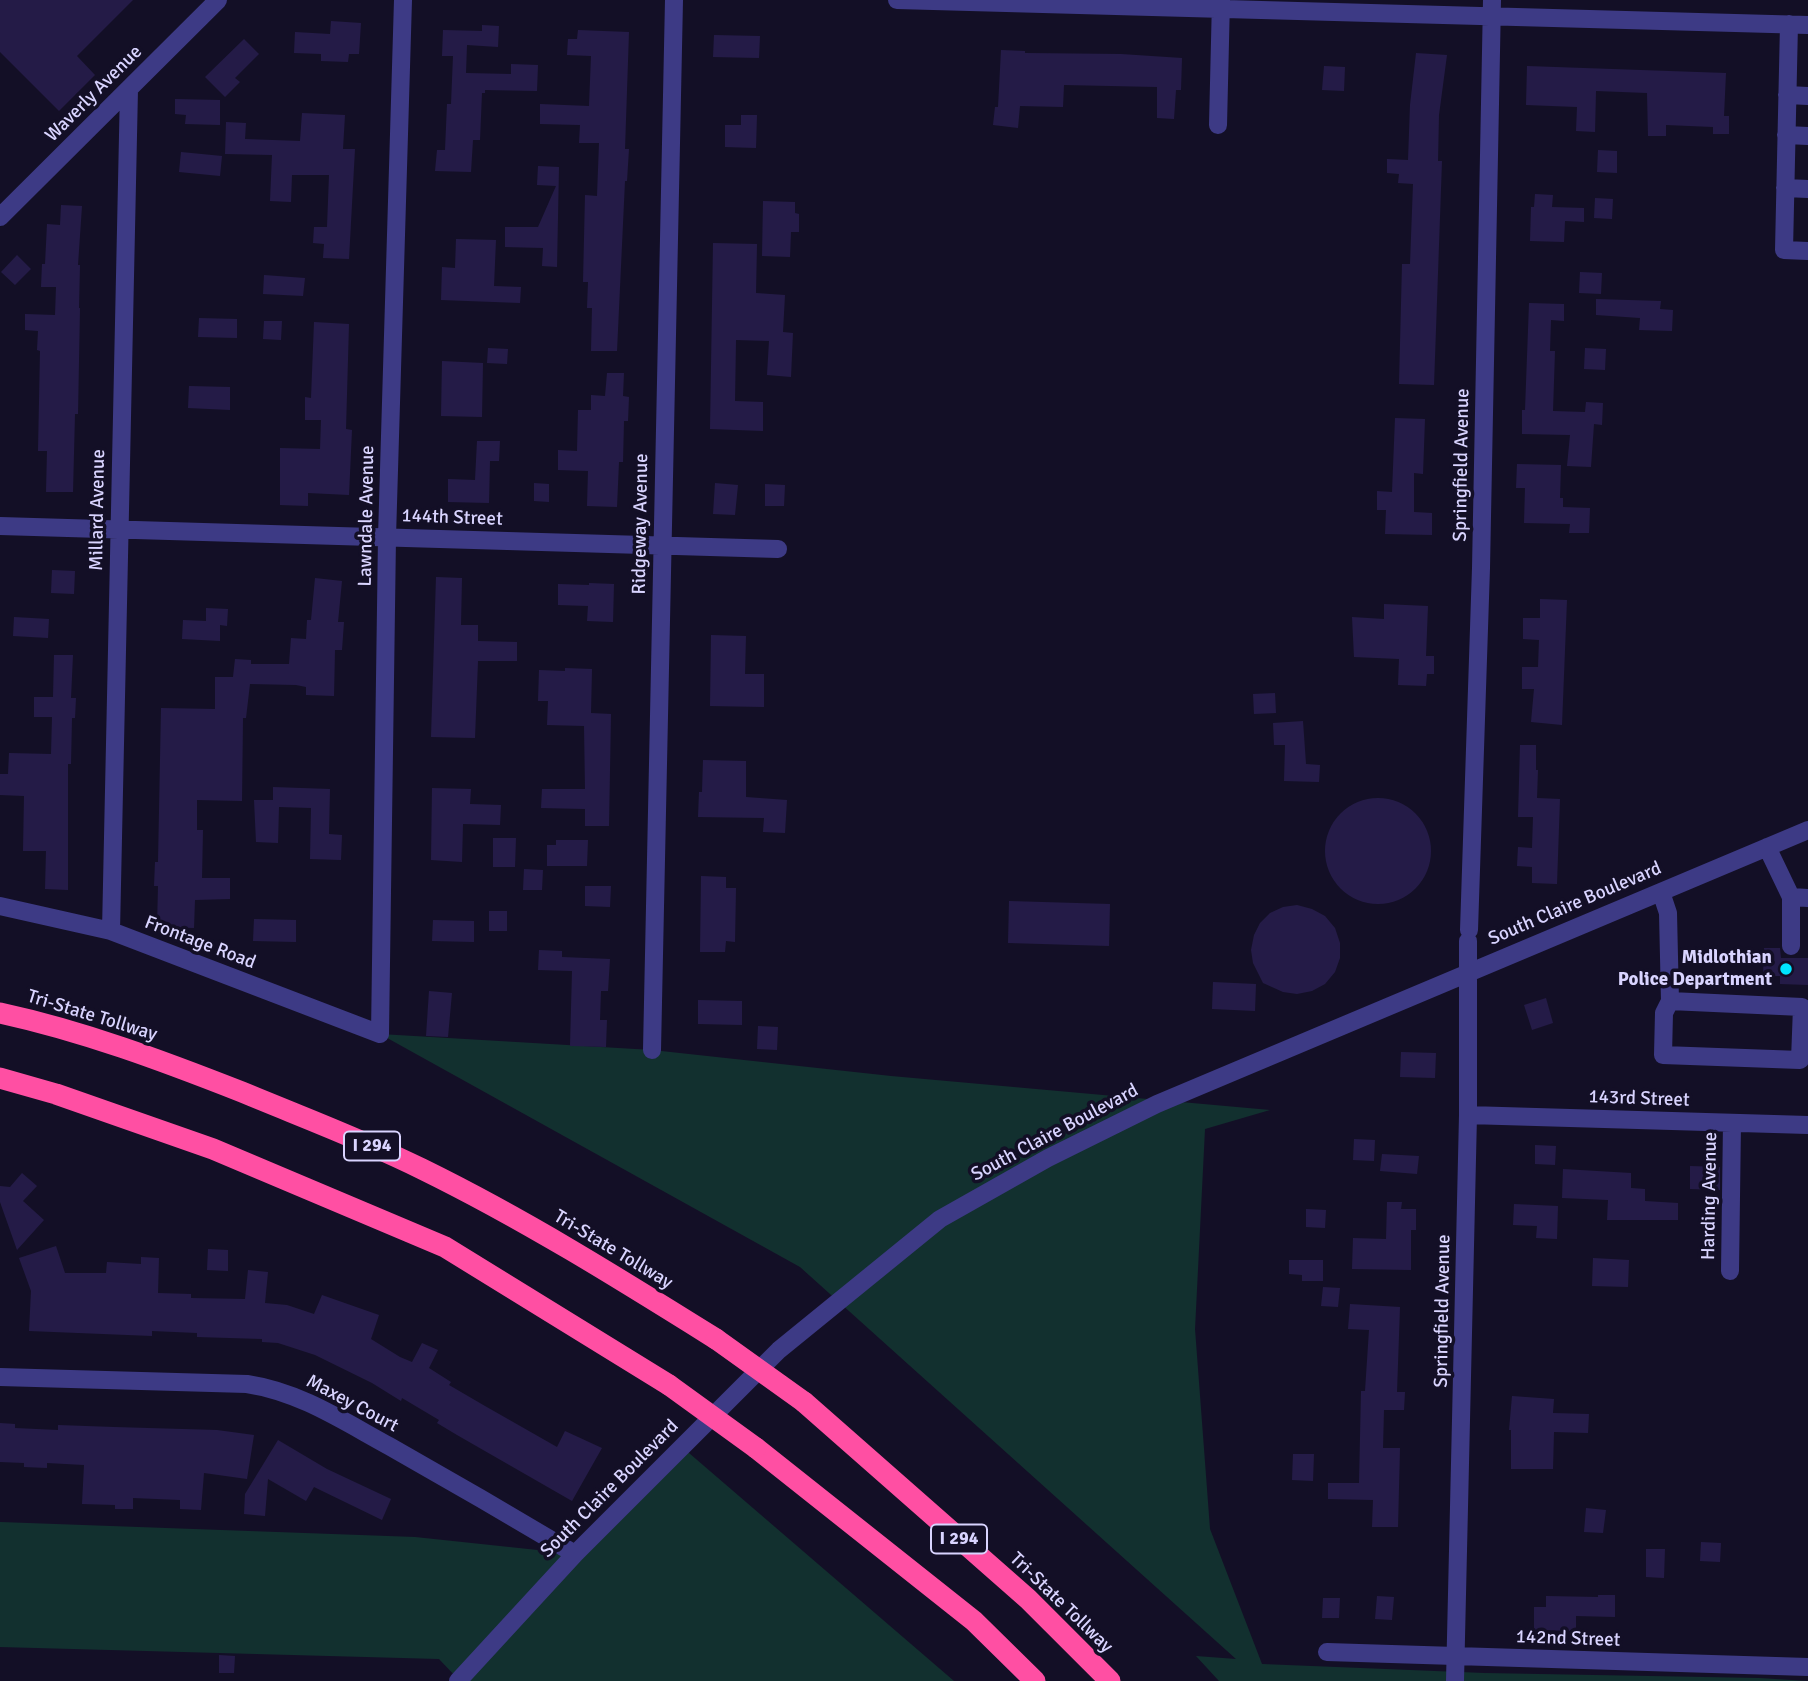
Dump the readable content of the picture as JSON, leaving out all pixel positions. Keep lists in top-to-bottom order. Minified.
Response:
{"streets":{"highway":["Tri-State Tollway","I 294"],"street":["Waverly Avenue","Springfield Avenue","Millard Avenue","Lawndale Avenue","144th Street","Ridgeway Avenue","South Claire Boulevard","Frontage Road","143rd Street","Harding Avenue","Maxey Court","142nd Street"]},"crossings":[["Waverly Avenue","Millard Avenue"],["Springfield Avenue","South Claire Boulevard"],["Springfield Avenue","143rd Street"],["Springfield Avenue","142nd Street"],["Millard Avenue","144th Street"],["Millard Avenue","Frontage Road"],["Lawndale Avenue","144th Street"],["Lawndale Avenue","Frontage Road"],["144th Street","Ridgeway Avenue"],["South Claire Boulevard","Maxey Court"],["143rd Street","Harding Avenue"]],"places":["Midlothian Police Department"]}
